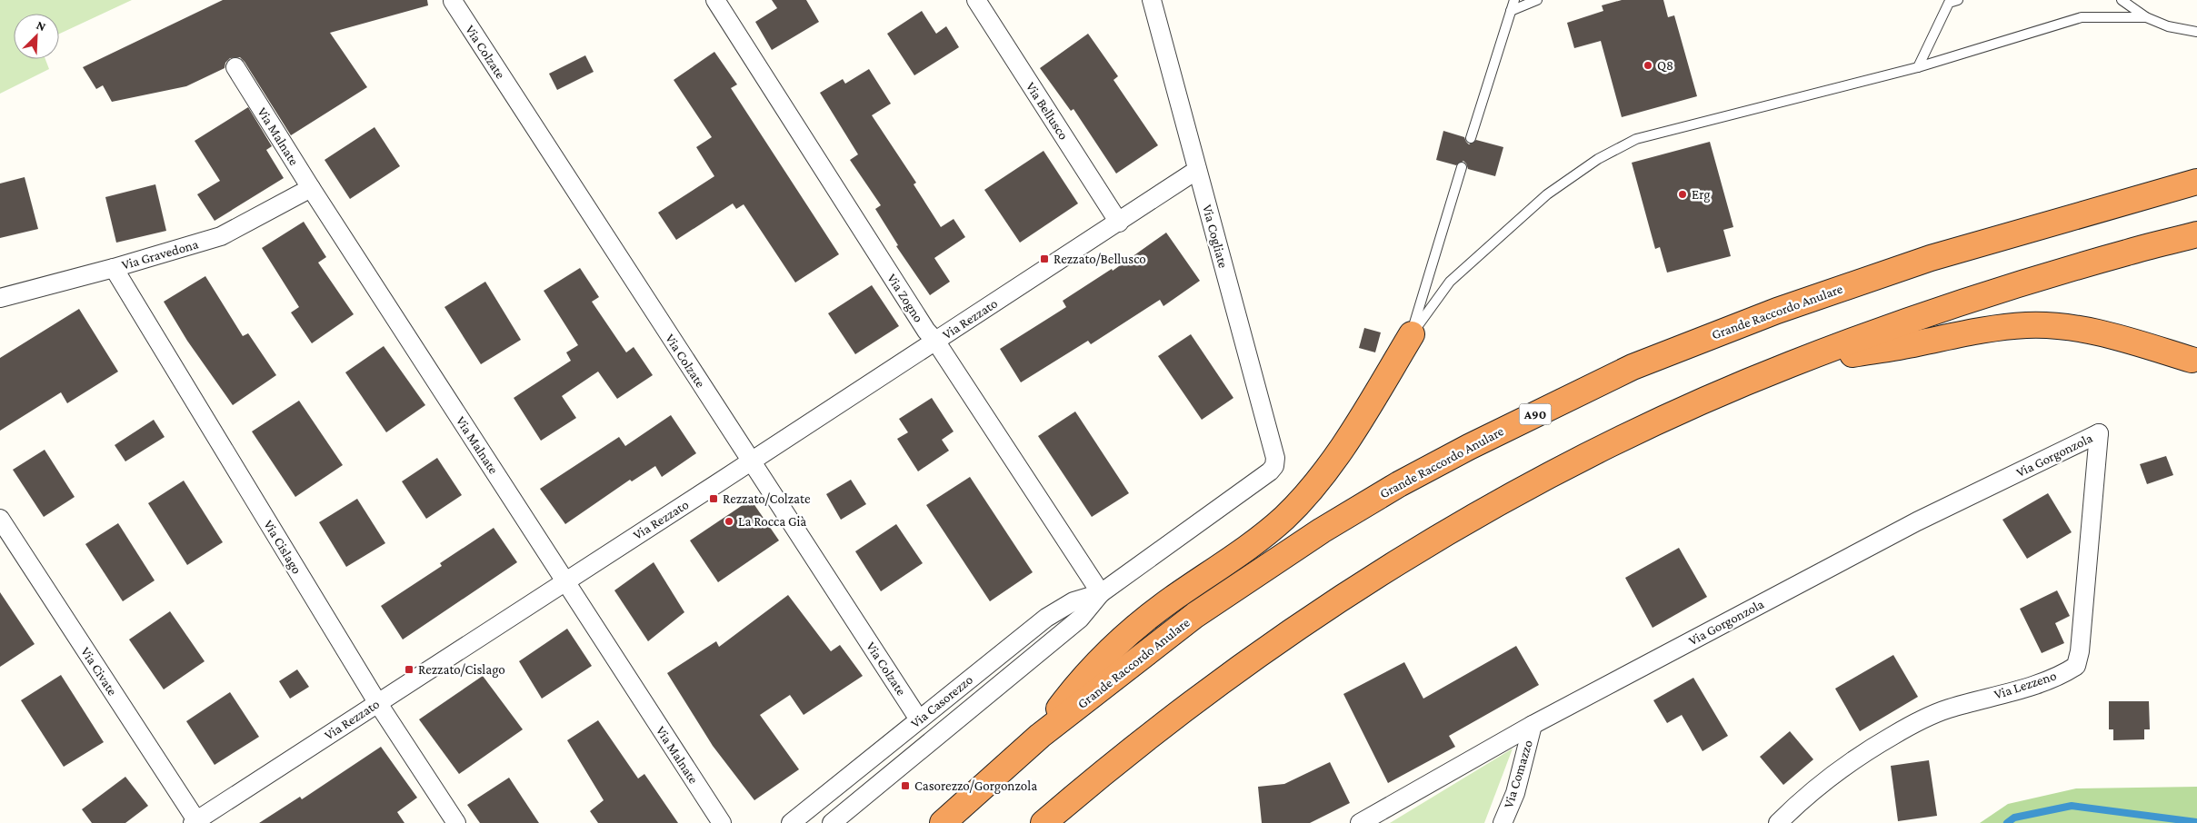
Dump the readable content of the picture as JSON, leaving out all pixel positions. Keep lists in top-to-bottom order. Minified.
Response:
{"streets":{"highway":["Grande Raccordo Anulare","A90"],"street":["Via Colzate","Via Bellusco","Via Malnate","Via Cogliate","Via Gravedona","Via Zogno","Via Rezzato","Via Gorgonzola","Via Cislago","Via Civate","Via Lezzeno","Via Casorezzo","Via Comazzo"]},"crossings":[["Via Colzate","Via Rezzato"],["Via Colzate","Via Casorezzo"],["Via Bellusco","Via Rezzato"],["Via Malnate","Via Gravedona"],["Via Malnate","Via Rezzato"],["Via Cogliate","Via Rezzato"],["Via Cogliate","Via Casorezzo"],["Via Gravedona","Via Cislago"],["Via Zogno","Via Rezzato"],["Via Zogno","Via Casorezzo"],["Via Rezzato","Via Cislago"],["Via Rezzato","Via Civate"],["Via Gorgonzola","Via Lezzeno"],["Via Gorgonzola","Via Comazzo"]],"places":{"other":["Q8","Erg","La Rocca Già"],"transit":["Rezzato/Bellusco","Rezzato/Colzate","Rezzato/Cislago","Casorezzo/Gorgonzola"]},"north":"top right"}
